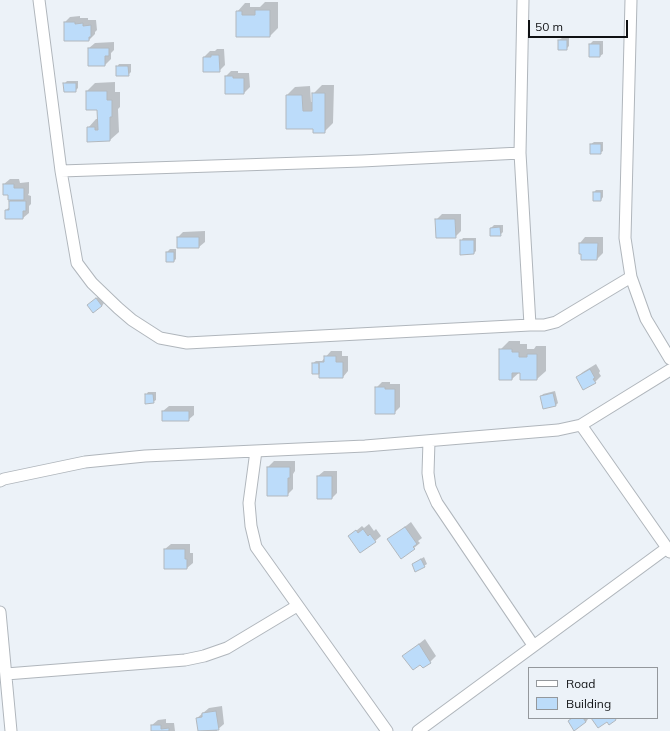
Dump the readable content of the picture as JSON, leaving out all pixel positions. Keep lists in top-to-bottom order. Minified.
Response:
{"legend":["Road","Building"],"scale_bar":"50 m"}
